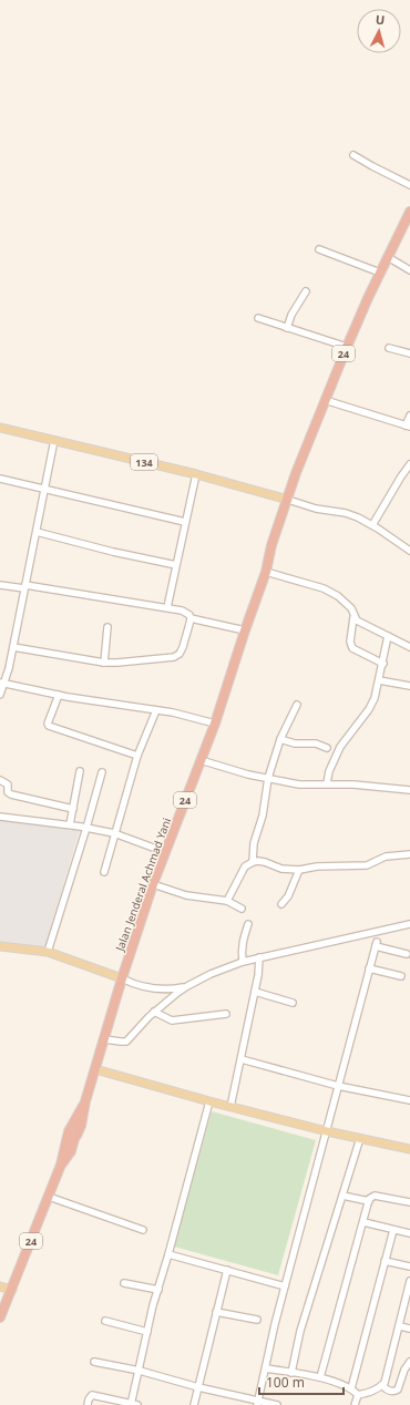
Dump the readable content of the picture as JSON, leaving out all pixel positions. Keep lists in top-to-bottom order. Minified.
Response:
{"streets":{"highway":["24","Jalan Jenderal Achmad Yani"],"main road":["134"]},"crossings":[["24","134"],["24","Jalan Jenderal Achmad Yani"],["134","Jalan Jenderal Achmad Yani"]],"scale_bar":"100 m","north":"top"}
